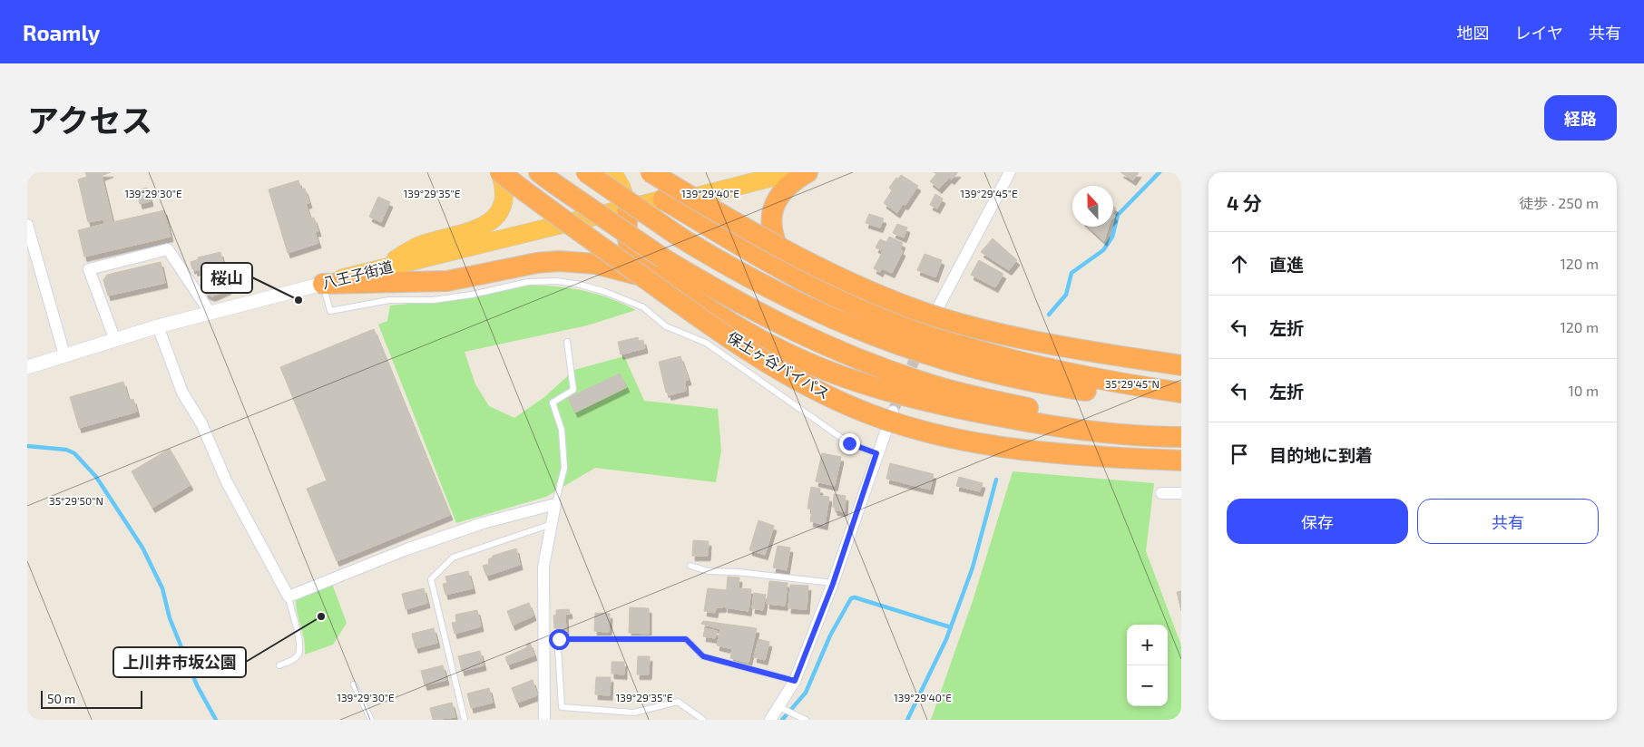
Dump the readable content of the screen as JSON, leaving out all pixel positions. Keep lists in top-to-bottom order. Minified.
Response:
{"streets":{"highway":["八王子街道","保土ヶ谷バイパス"]},"places":["桜山","上川井市坂公園"],"scale_bar":"50 m","north":"top","page":{"header":"Roamly","nav":["地図","レイヤ","共有"],"title":"アクセス","buttons":["経路",["保存","共有"]],"heading":["4 分","徒歩 · 250 m"],"list":[["直進","120 m"],["左折","120 m"],["左折","10 m"],"目的地に到着"],"map_buttons":["+","−"],"scale":"50 m"},"coordinates":["139°29'30\"E","139°29'35\"E","139°29'40\"E","139°29'45\"E","35°29'45\"N","35°29'50\"N"]}
